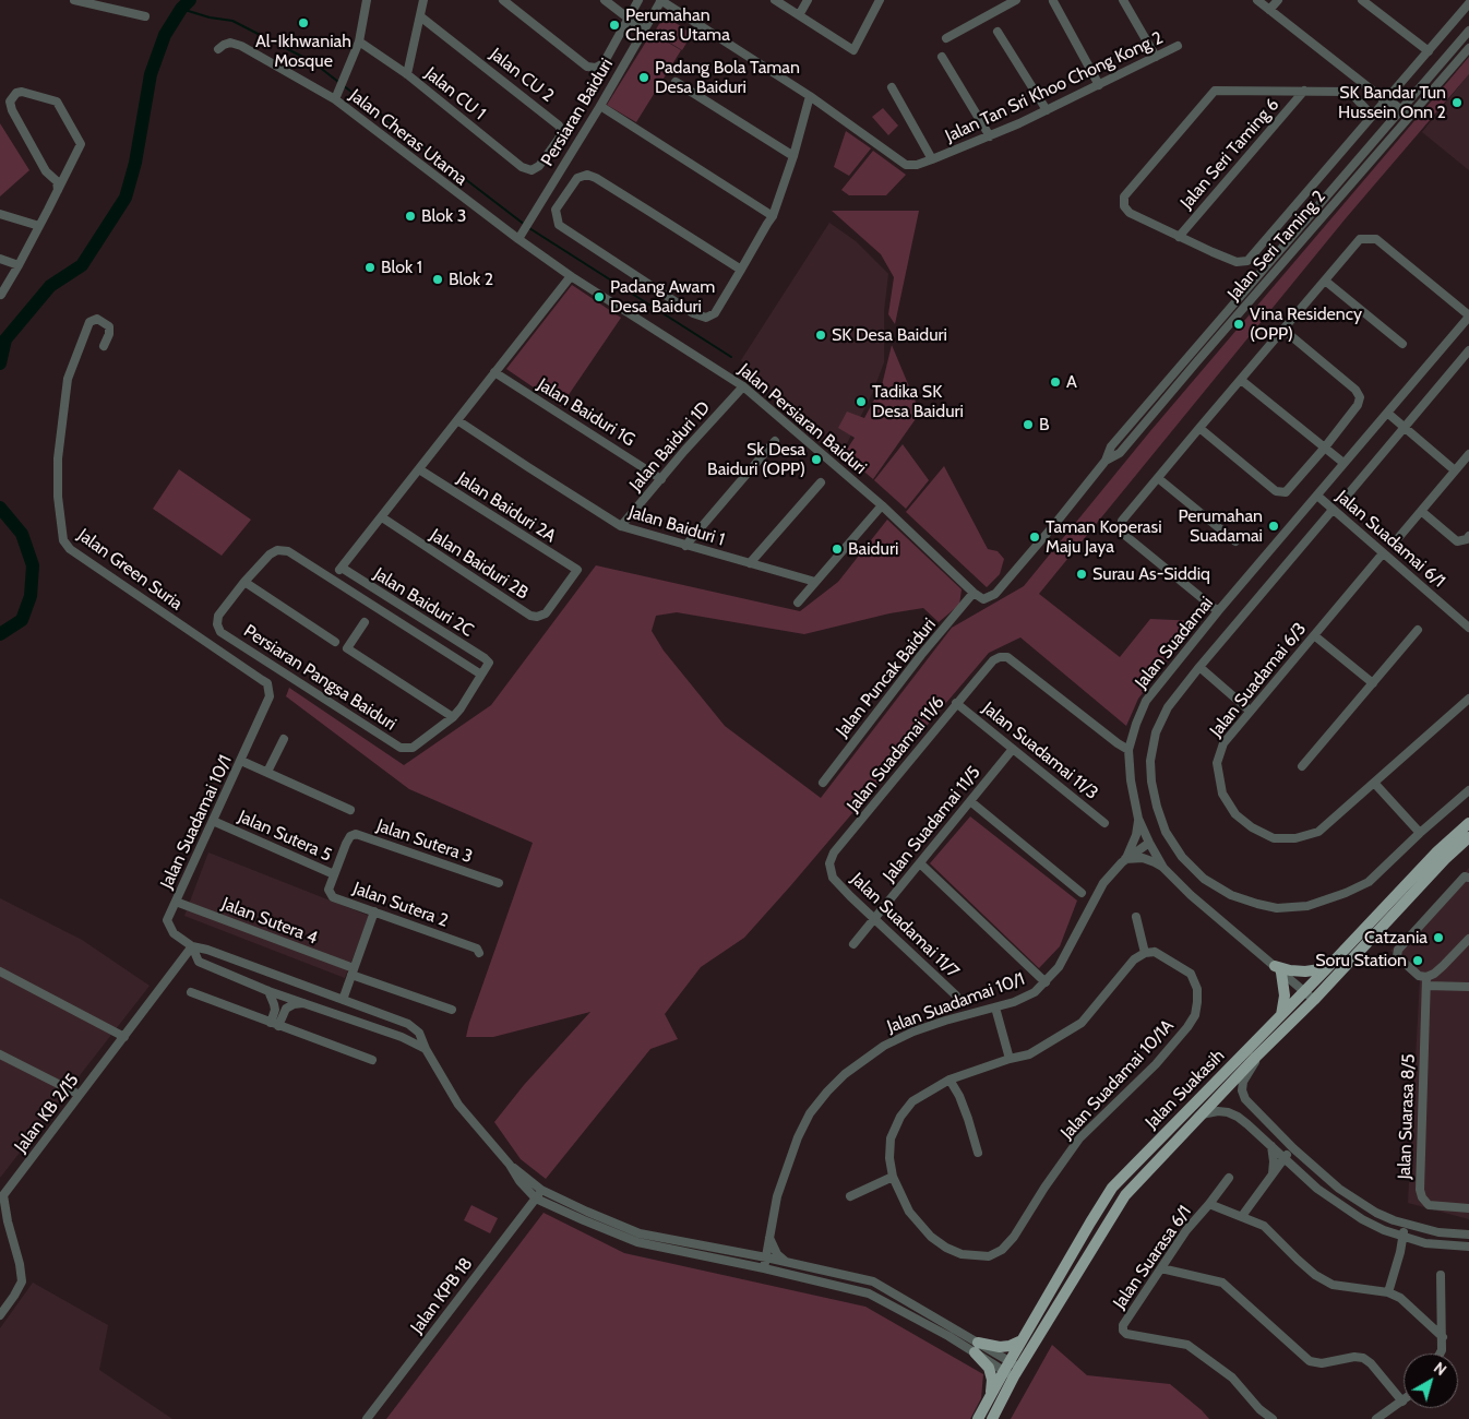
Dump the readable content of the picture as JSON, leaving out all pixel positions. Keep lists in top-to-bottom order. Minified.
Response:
{"streets":{"main road":["Jalan Suakasih"],"street":["Jalan CU 2","Jalan Tan Sri Khoo Chong Kong 2","Jalan CU 1","Persiaran Baiduri","Jalan Cheras Utama","Jalan Seri Taming 6","Jalan Seri Taming 2","Jalan Baiduri 1G","Jalan Persiaran Baiduri","Jalan Baiduri 1D","Jalan Baiduri 2A","Jalan Baiduri 1","Jalan Suadamai 6/1","Jalan Baiduri 2B","Jalan Green Suria","Jalan Baiduri 2C","Jalan Suadamai","Persiaran Pangsa Baiduri","Jalan Puncak Baiduri","Jalan Suadamai 6/3","Jalan Suadamai 11/3","Jalan Suadamai 11/6","Jalan Suadamai 10/1","Jalan Suadamai 11/5","Jalan Sutera 5","Jalan Sutera 3","Jalan Sutera 2","Jalan Sutera 4","Jalan Suadamai 11/7","Jalan Suadamai 10/1A","Jalan KB 2/15","Jalan Suarasa 8/5","Jalan Suarasa 6/1","Jalan KPB 18"]},"crossings":[["Jalan CU 2","Jalan CU 1"],["Persiaran Baiduri","Jalan Cheras Utama"],["Persiaran Baiduri","Jalan Persiaran Baiduri"],["Jalan Cheras Utama","Jalan Persiaran Baiduri"],["Jalan Seri Taming 2","Jalan Persiaran Baiduri"],["Jalan Seri Taming 2","Jalan Puncak Baiduri"],["Jalan Baiduri 1G","Jalan Baiduri 1D"],["Jalan Persiaran Baiduri","Jalan Baiduri 1D"],["Jalan Persiaran Baiduri","Jalan Puncak Baiduri"],["Jalan Baiduri 1D","Jalan Baiduri 1"],["Jalan Baiduri 2A","Jalan Baiduri 2B"],["Jalan Suadamai 6/1","Jalan Suadamai"],["Jalan Suadamai 6/1","Jalan Suadamai 6/3"],["Jalan Green Suria","Jalan Suadamai 10/1"],["Jalan Baiduri 2C","Persiaran Pangsa Baiduri"],["Jalan Suadamai","Jalan Suadamai 11/6"],["Jalan Suadamai","Jalan Suadamai 10/1"],["Jalan Suadamai","Jalan Suakasih"],["Jalan Suadamai 11/3","Jalan Suadamai 11/6"],["Jalan Suadamai 11/3","Jalan Suadamai 11/5"],["Jalan Suadamai 11/6","Jalan Suadamai 11/7"],["Jalan Suadamai 10/1","Jalan Sutera 5"],["Jalan Suadamai 10/1","Jalan Sutera 4"],["Jalan Suadamai 10/1","Jalan Suakasih"],["Jalan Suadamai 10/1","Jalan KB 2/15"],["Jalan Suadamai 10/1","Jalan KPB 18"],["Jalan Suadamai 11/5","Jalan Suadamai 11/7"],["Jalan Sutera 5","Jalan Sutera 2"],["Jalan Sutera 3","Jalan Sutera 2"]],"places":["Al-Ikhwaniah Mosque","Perumahan Cheras Utama","Padang Bola Taman Desa Baiduri","SK Bandar Tun Hussein Onn 2","Blok 3","Blok 1","Blok 2","Padang Awam Desa Baiduri","Vina Residency (OPP)","SK Desa Baiduri","A","Tadika SK Desa Baiduri","B","Sk Desa Baiduri (OPP)","Perumahan Suadamai","Taman Koperasi Maju Jaya","Baiduri","Surau As-Siddiq","Catzania","Soru Station"],"north":"top right"}
